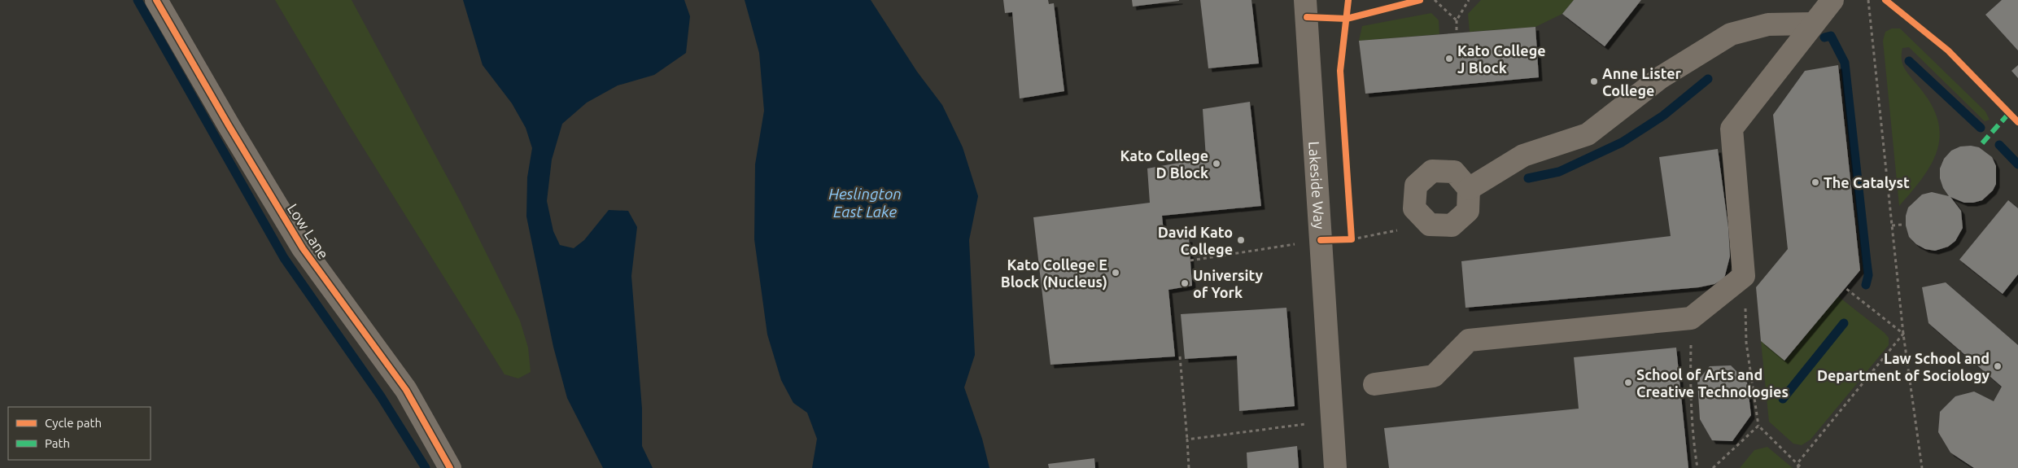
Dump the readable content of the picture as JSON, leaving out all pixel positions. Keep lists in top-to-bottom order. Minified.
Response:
{"streets":{"street":["Lakeside Way","Low Lane"]},"water":["Heslington East Lake"],"places":["Kato College J Block","Anne Lister College","Kato College D Block","The Catalyst","David Kato College","Kato College E Block (Nucleus)","University of York","Law School and Department of Sociology","School of Arts and Creative Technologies"],"legend":["Cycle path","Path"]}
